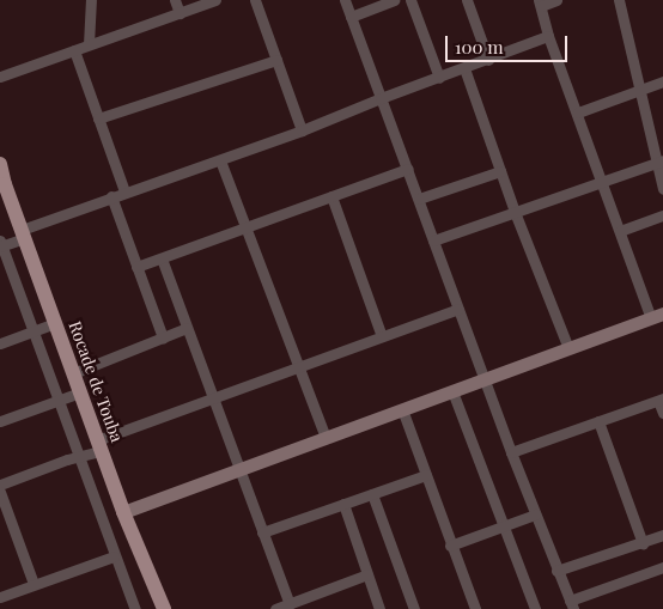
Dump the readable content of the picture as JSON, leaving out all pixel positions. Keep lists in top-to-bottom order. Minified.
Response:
{"streets":{"main road":["Rocade de Touba"]},"scale_bar":"100 m"}
